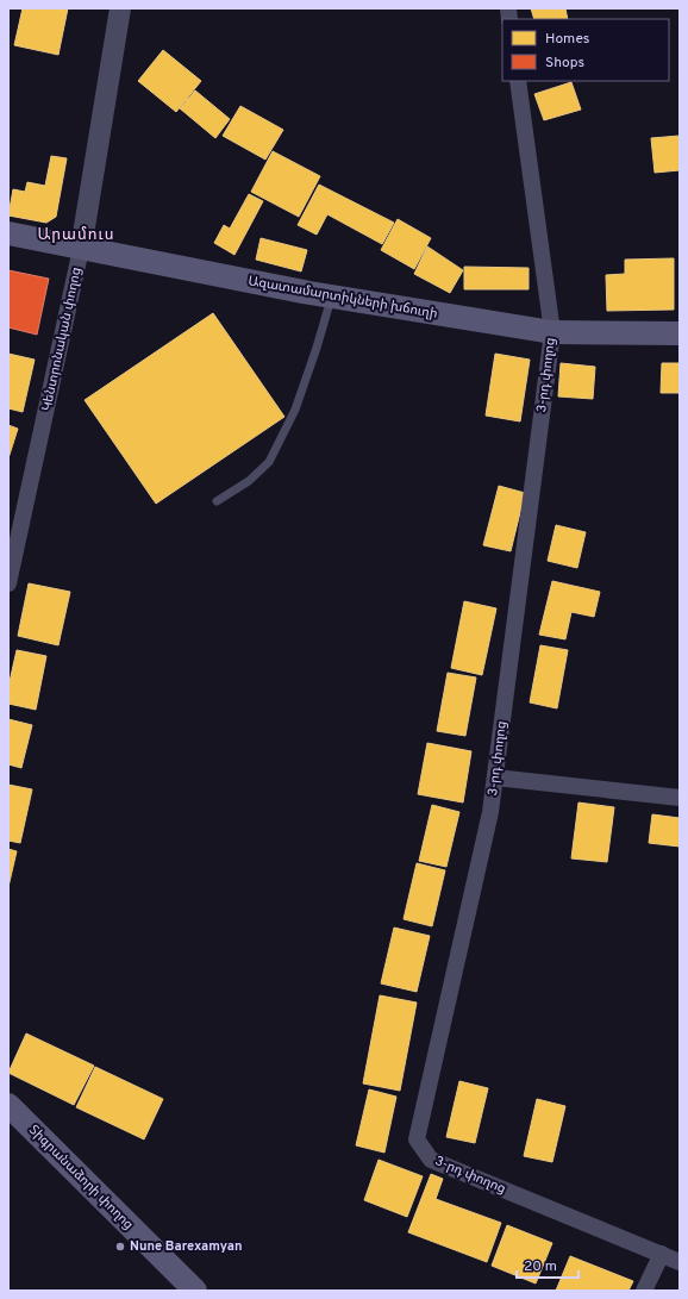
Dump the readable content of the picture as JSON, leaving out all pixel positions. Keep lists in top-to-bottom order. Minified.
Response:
{"streets":{"main road":["Ազատամարտիկների խճուղի","Տիգրանաձորի փողոց"],"street":["Կենտրոնական փողոց","3-րդ փողոց"]},"crossings":[["Ազատամարտիկների խճուղի","Կենտրոնական փողոց"],["Ազատամարտիկների խճուղի","3-րդ փողոց"]],"districts":["Արամուս"],"places":["Nune Barexamyan"],"legend":["Homes","Shops"],"scale_bar":"20 m"}
